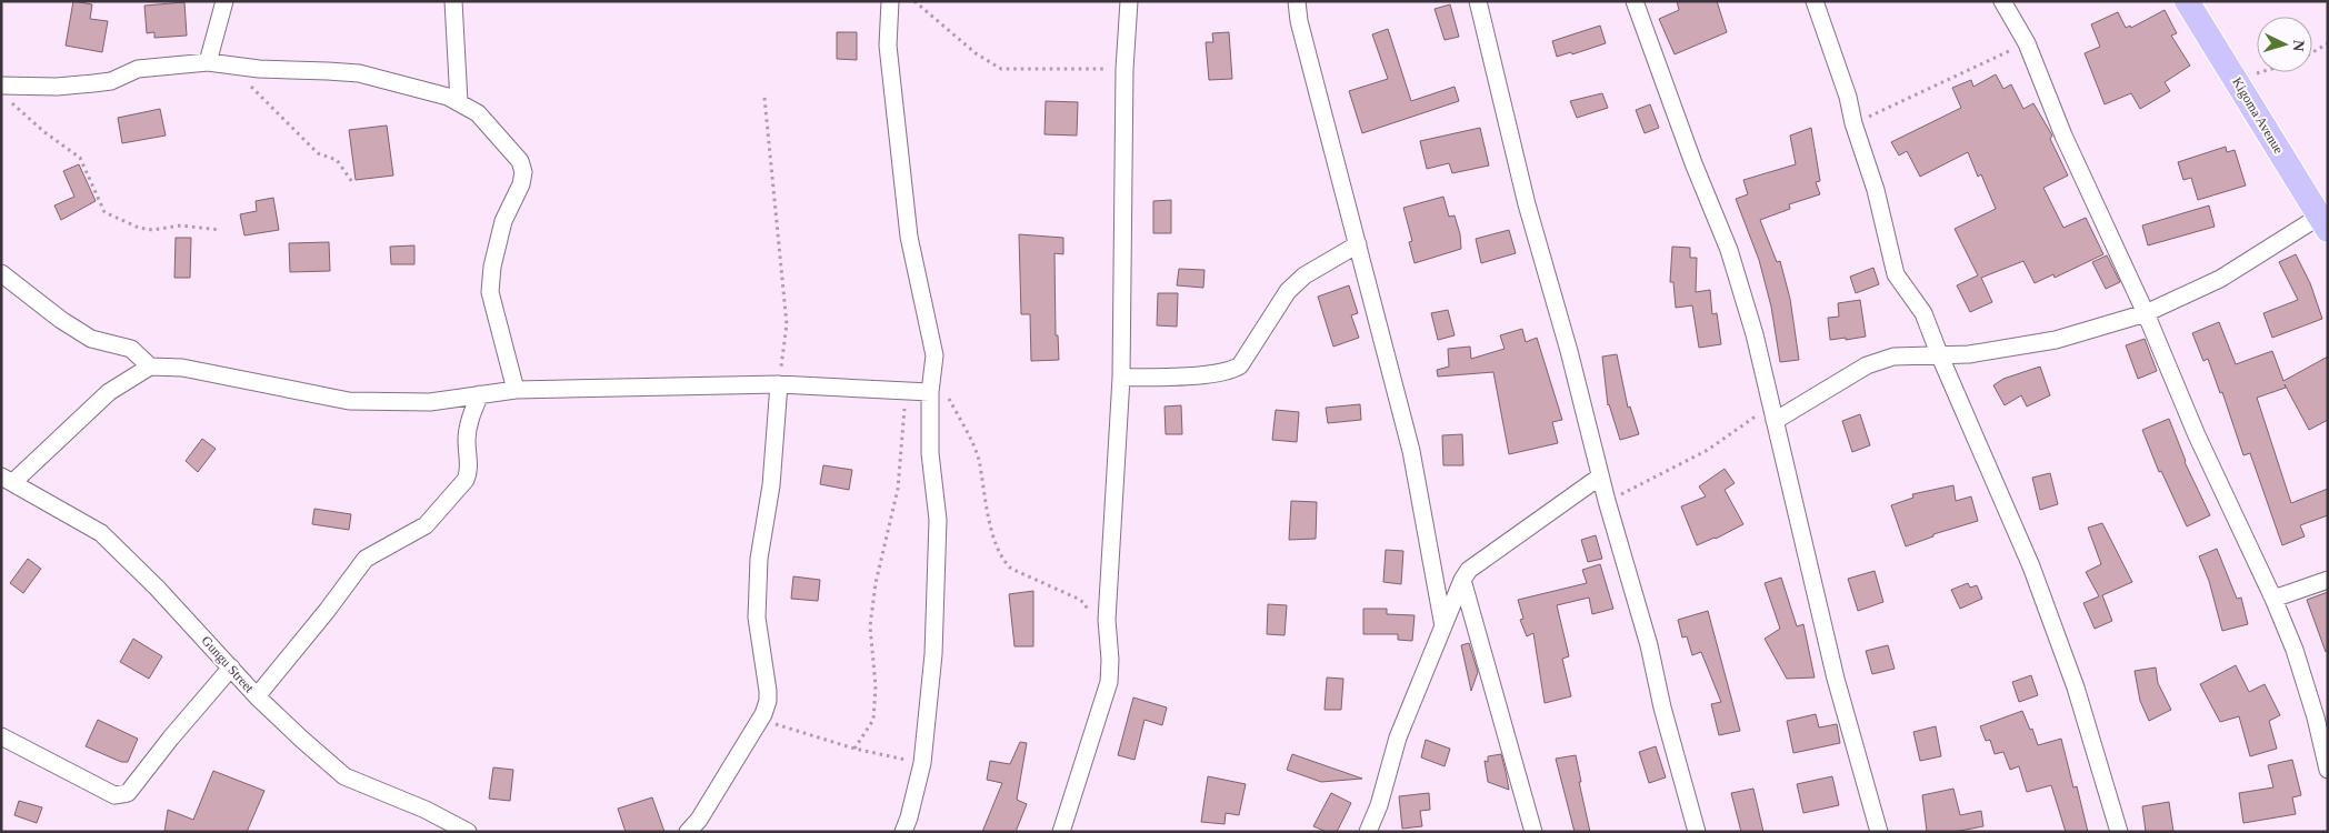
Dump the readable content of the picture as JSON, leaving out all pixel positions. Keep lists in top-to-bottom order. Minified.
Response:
{"streets":{"main road":["Kigoma Avenue"],"street":["Gungu Street"]},"north":"right"}
